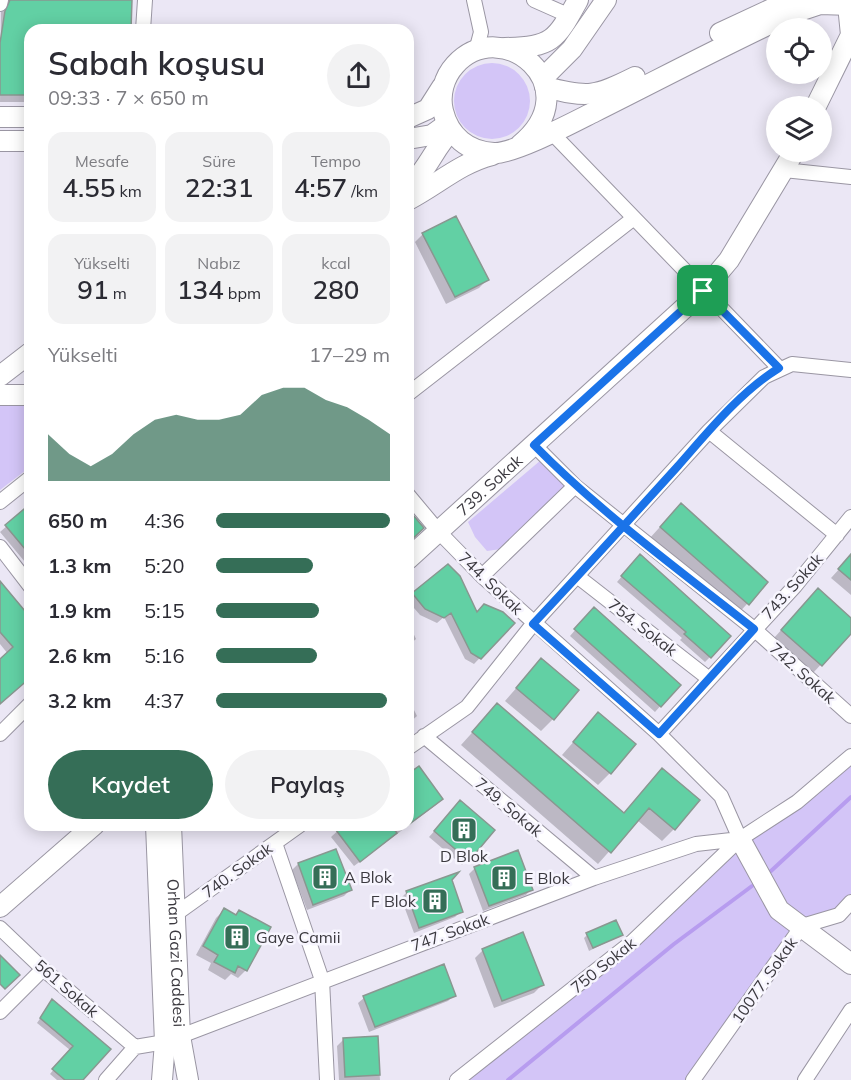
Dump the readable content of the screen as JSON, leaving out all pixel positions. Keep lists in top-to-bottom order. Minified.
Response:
{"streets":{"street":["739. Sokak","744. Sokak","743. Sokak","754. Sokak","742. Sokak","749. Sokak","740. Sokak","747. Sokak","Orhan Gazi Caddesi","750 Sokak","10077. Sokak","561 Sokak"]},"crossings":[["739. Sokak","744. Sokak"],["739. Sokak","742. Sokak"],["744. Sokak","743. Sokak"],["744. Sokak","747. Sokak"],["744. Sokak","750 Sokak"],["743. Sokak","754. Sokak"],["743. Sokak","742. Sokak"],["749. Sokak","747. Sokak"],["740. Sokak","Orhan Gazi Caddesi"],["747. Sokak","Orhan Gazi Caddesi"],["747. Sokak","750 Sokak"],["747. Sokak","561 Sokak"]],"places":{"building":["D Blok","A Blok","E Blok","F Blok","Gaye Camii"]},"page":{"heading":["Sabah koşusu","09:33 · 7 × 650 m"],"stats":[["Mesafe","4.55 km"],["Süre","22:31"],["Tempo","4:57 /km"],["Yükselti","91 m"],["Nabız","134 bpm"],["kcal","280"]],"chart":["Yükselti","17–29 m"],"list":[{"name":"650 m","note":"4:36"},{"name":"1.3 km","note":"5:20"},{"name":"1.9 km","note":"5:15"},{"name":"2.6 km","note":"5:16"},{"name":"3.2 km","note":"4:37"}],"buttons":["Kaydet","Paylaş"]}}
